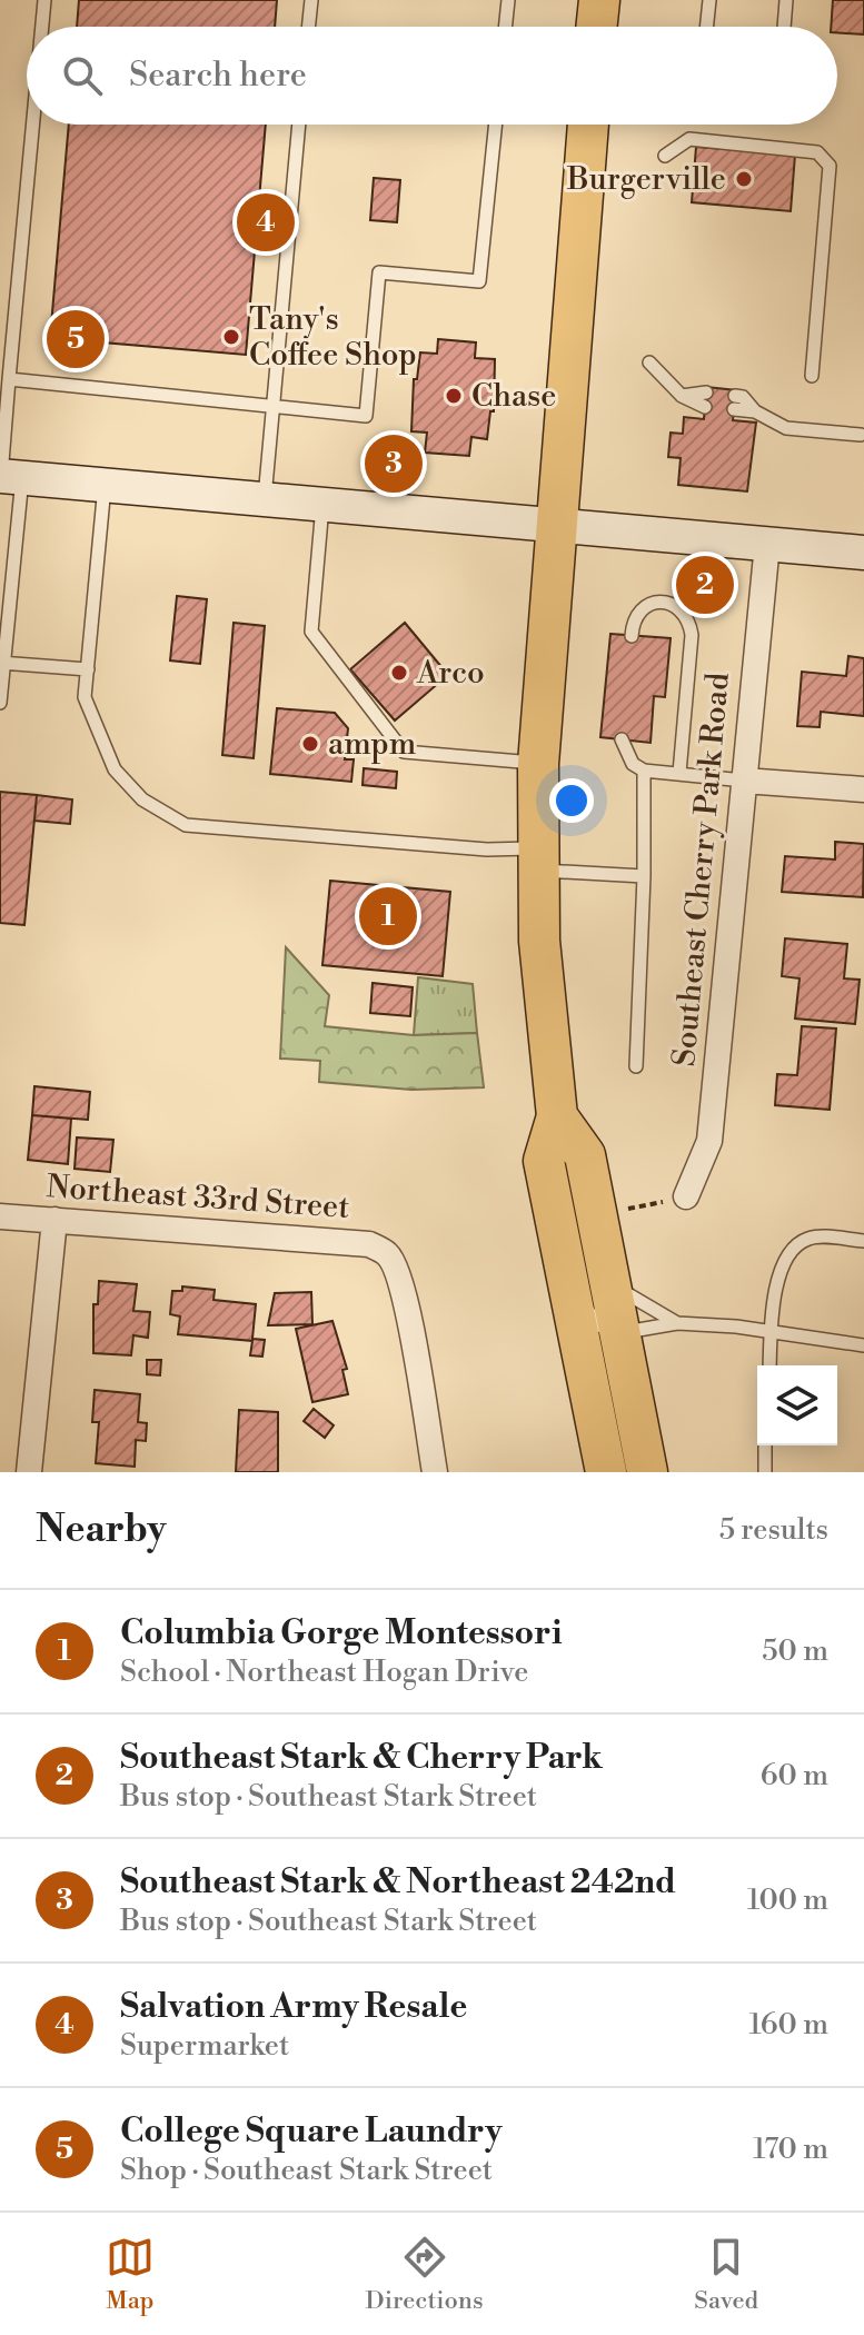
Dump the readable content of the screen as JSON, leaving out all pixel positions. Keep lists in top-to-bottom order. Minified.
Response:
{"streets":{"street":["Southeast Cherry Park Road","Northeast 33rd Street"]},"places":["Burgerville","Tany's Coffee Shop","Chase","Arco","ampm"],"page":{"search":"Search here","pins":["4","5","3","2","1"],"heading":["Nearby","5 results"],"list":[{"mark":"1","name":"Columbia Gorge Montessori","note":"School · Northeast Hogan Drive","value":"50 m"},{"mark":"2","name":"Southeast Stark & Cherry Park","note":"Bus stop · Southeast Stark Street","value":"60 m"},{"mark":"3","name":"Southeast Stark & Northeast 242nd","note":"Bus stop · Southeast Stark Street","value":"100 m"},{"mark":"4","name":"Salvation Army Resale","note":"Supermarket","value":"160 m"},{"mark":"5","name":"College Square Laundry","note":"Shop · Southeast Stark Street","value":"170 m"}],"nav":["Map","Directions","Saved"]}}
